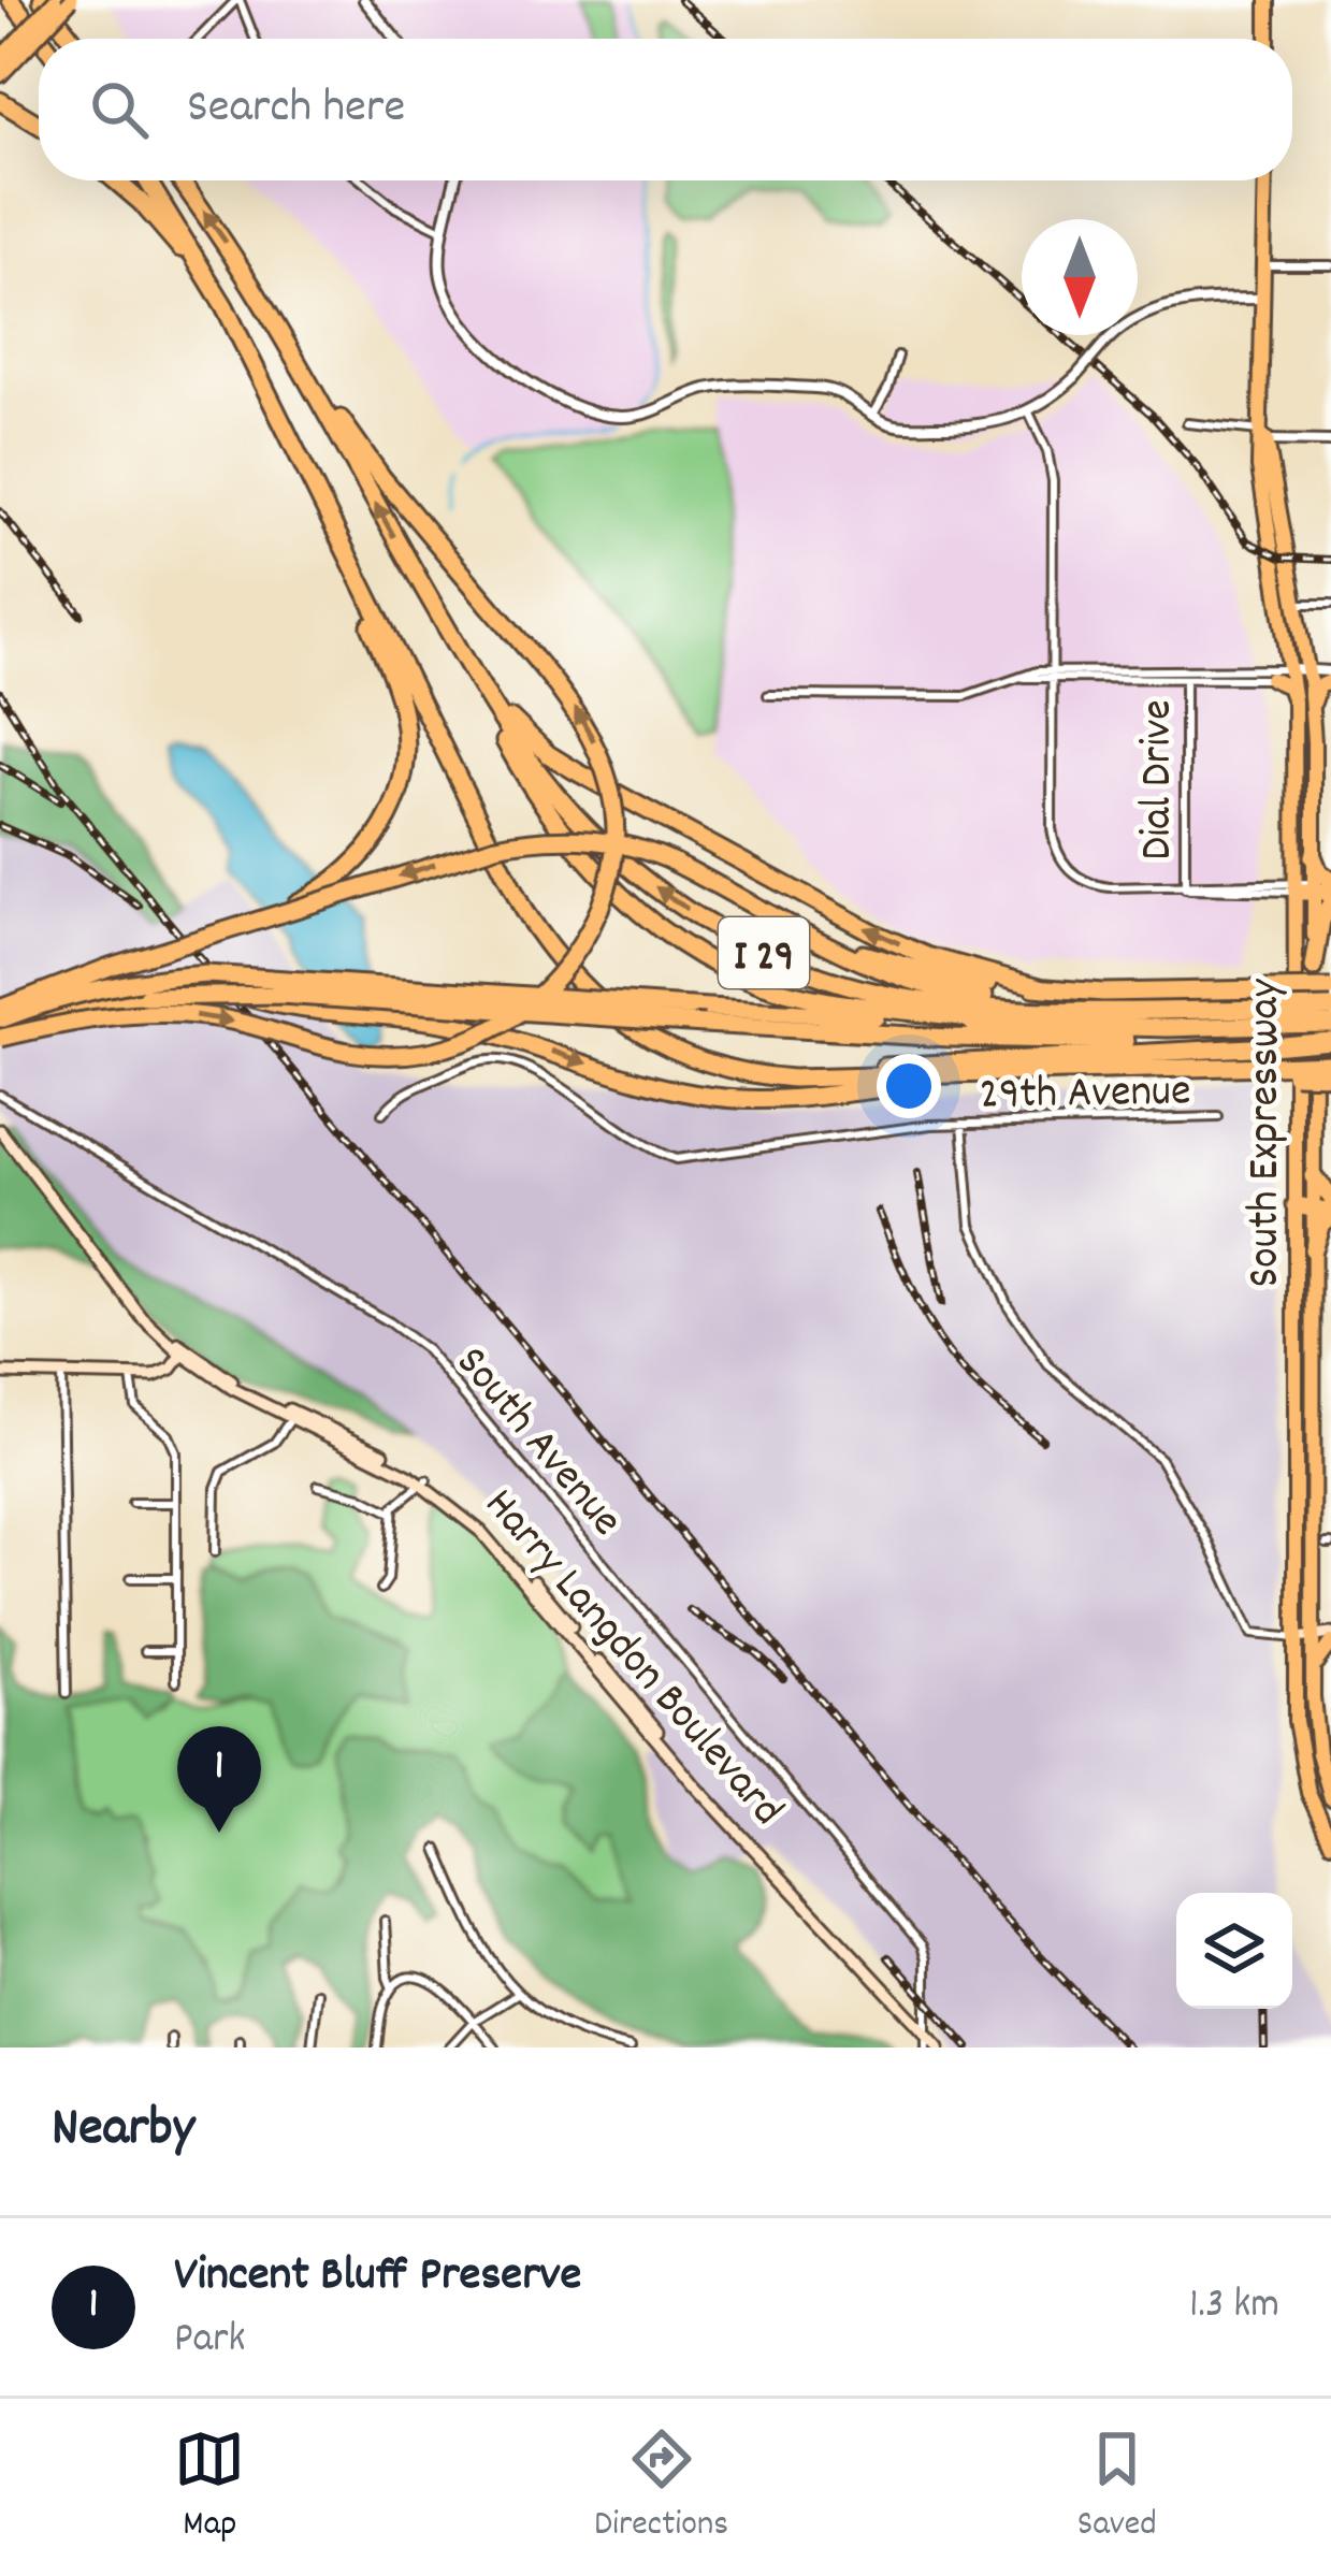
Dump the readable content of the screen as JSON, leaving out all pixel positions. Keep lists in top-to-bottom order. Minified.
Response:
{"streets":{"highway":["I 29"],"main road":["South Expressway","Harry Langdon Boulevard"],"street":["Dial Drive","29th Avenue","South Avenue"]},"crossings":[["South Avenue","Harry Langdon Boulevard"]],"north":"bottom","page":{"search":"Search here","pins":"1","heading":"Nearby","list":[{"mark":"1","name":"Vincent Bluff Preserve","note":"Park","value":"1.3 km"}],"nav":["Map","Directions","Saved"]}}
